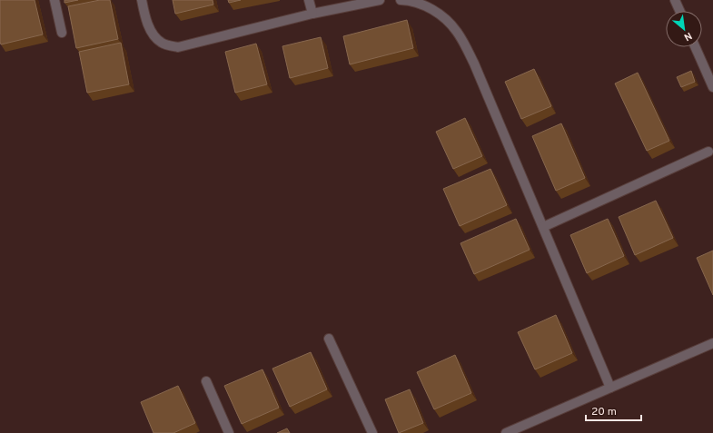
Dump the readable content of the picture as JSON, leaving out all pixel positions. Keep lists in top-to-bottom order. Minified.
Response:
{"scale_bar":"20 m","north":"bottom right"}
